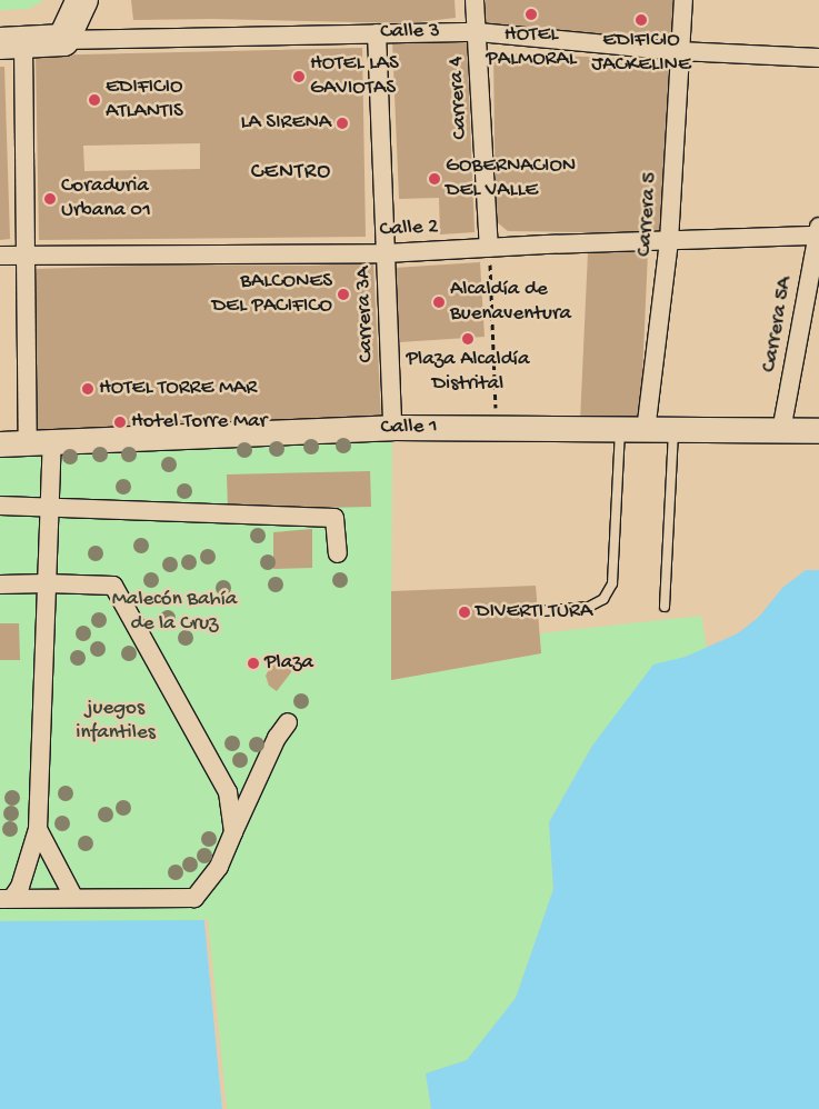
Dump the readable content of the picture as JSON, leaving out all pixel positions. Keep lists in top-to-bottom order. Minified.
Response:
{"streets":{"highway":["Calle 3"],"main road":["Calle 1"],"street":["Carrera 4","Carrera 5","Calle 2","Carrera 3A","Carrera 5A"]},"crossings":[["Calle 3","Carrera 4"],["Calle 3","Carrera 5"],["Calle 3","Carrera 3A"],["Carrera 4","Calle 2"],["Carrera 5","Calle 2"],["Carrera 5","Calle 1"],["Calle 2","Carrera 3A"],["Calle 2","Carrera 5A"],["Carrera 3A","Calle 1"],["Carrera 5A","Calle 1"]],"districts":["CENTRO"],"parks":["Malecón Bahía de la Cruz","juegos infantiles"],"places":["HOTEL PALMORAL","EDIFICIO JACKELINE","HOTEL LAS GAVIOTAS","EDIFICIO ATLANTIS","LA SIRENA","GOBERNACION DEL VALLE","Coraduria Urbana 01","BALCONES DEL PACIFICO","Alcaldía de Buenaventura","Plaza Alcaldía Distrital","HOTEL TORRE MAR","Hotel Torre Mar","DIVERTI TURA","Plaza"]}
